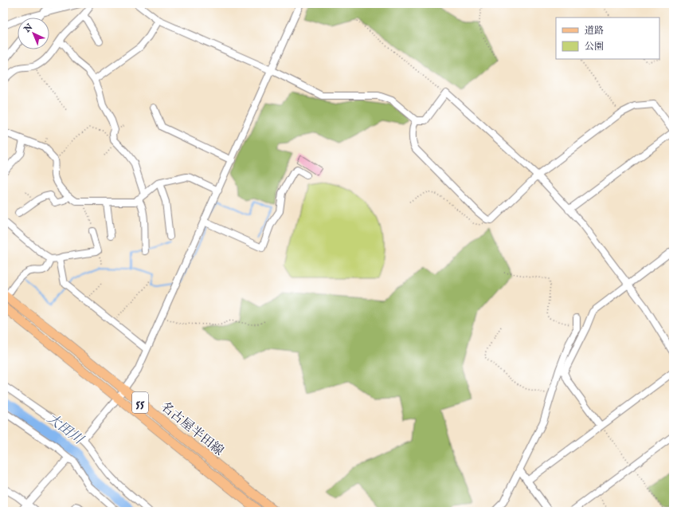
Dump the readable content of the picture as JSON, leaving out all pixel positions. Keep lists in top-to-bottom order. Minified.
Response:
{"streets":{"main road":["55","名古屋半田線"]},"water":["大田川"],"legend":["道路","公園"],"north":"top left"}
